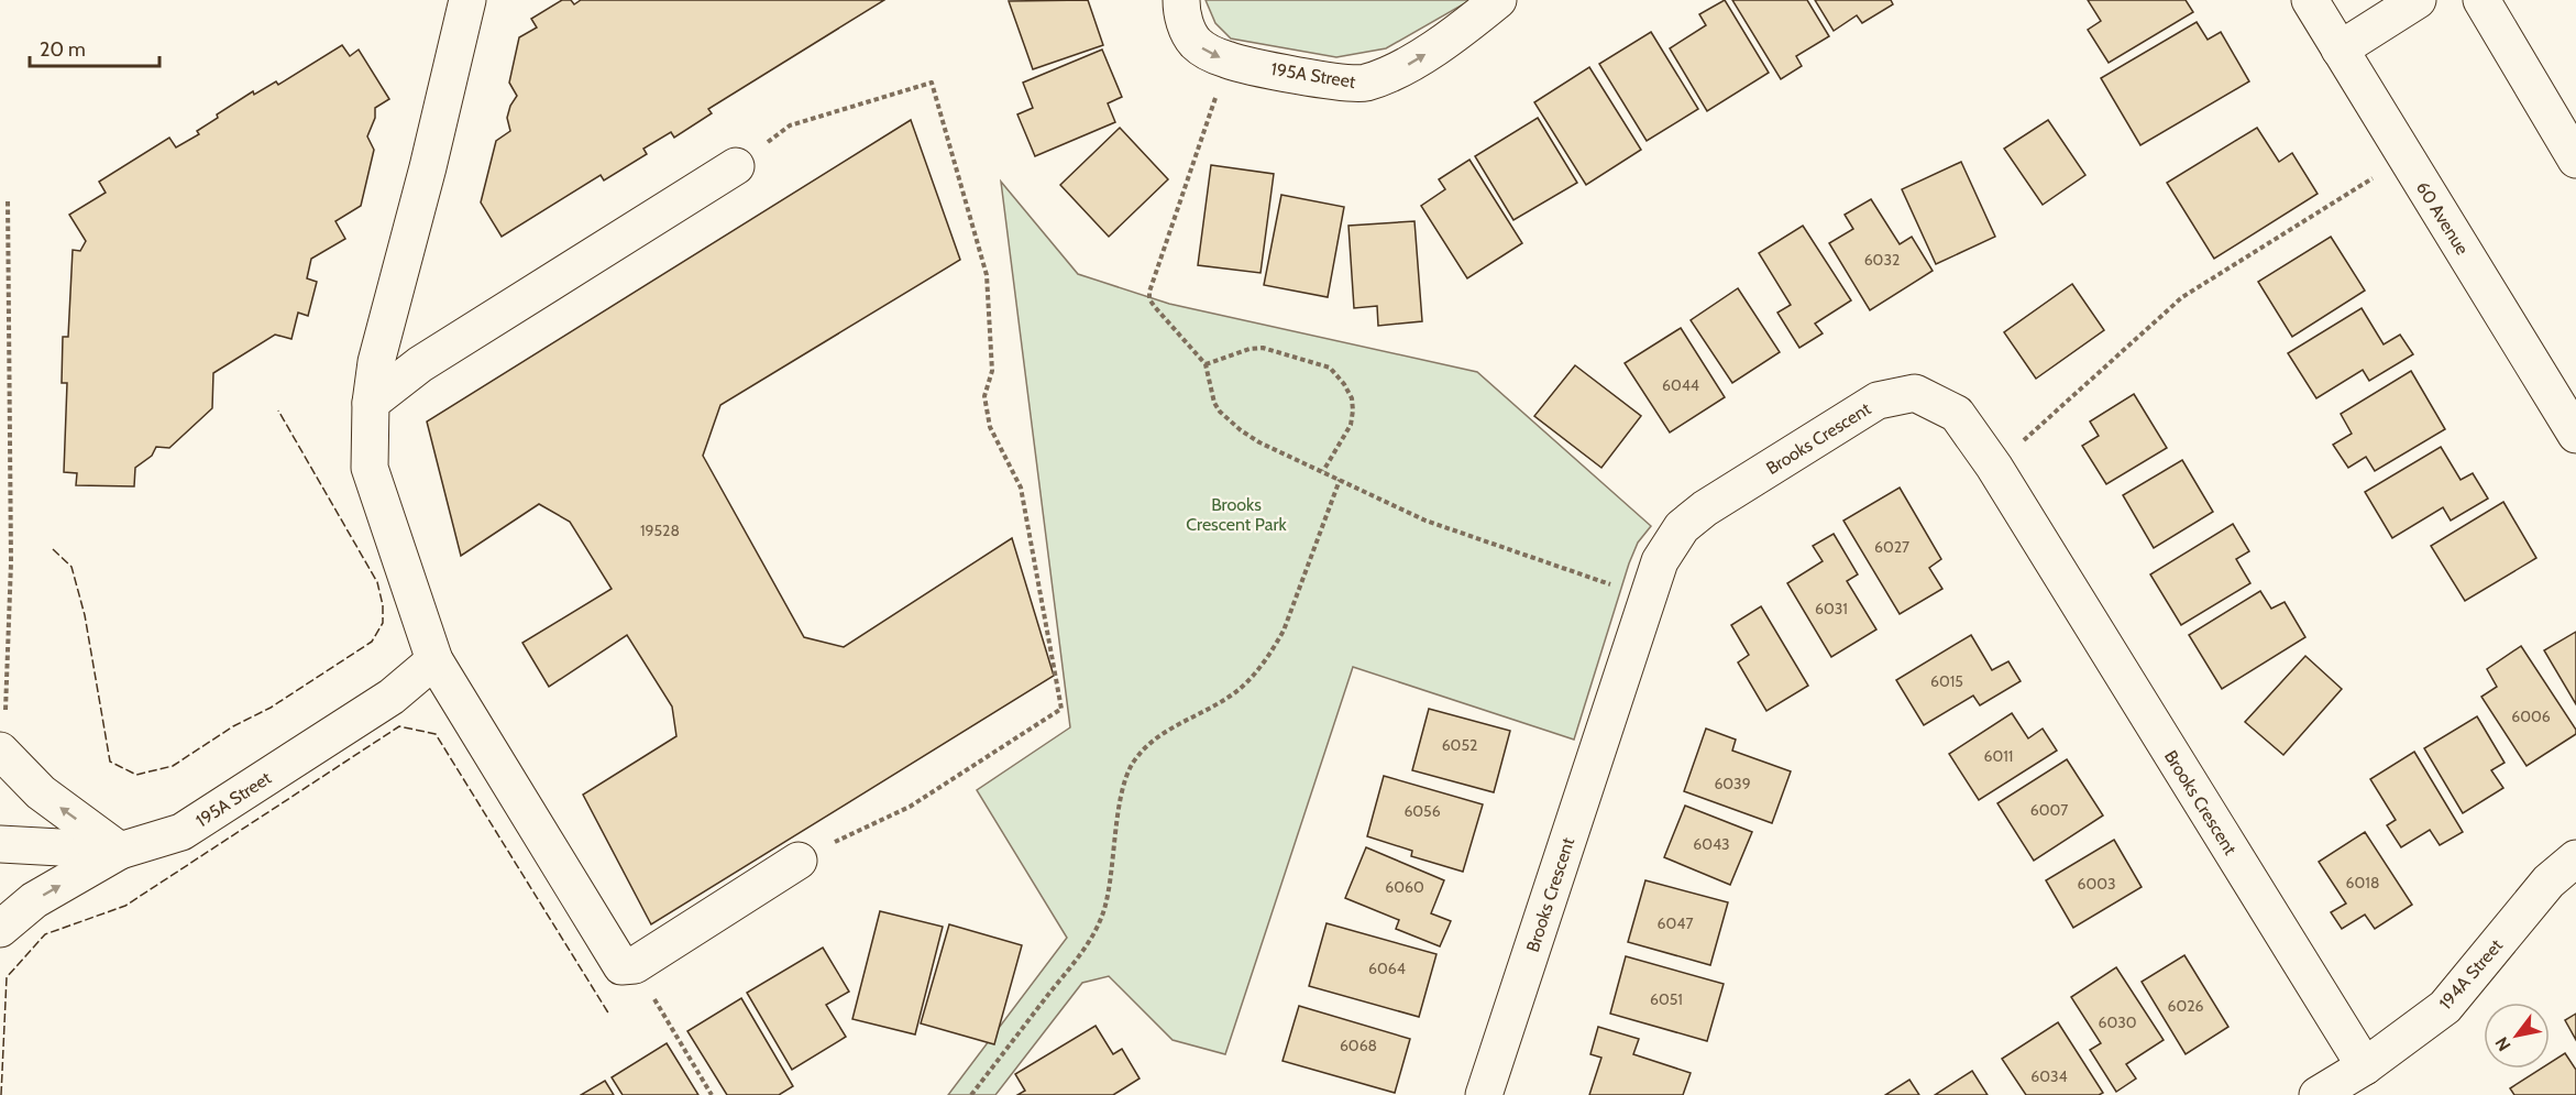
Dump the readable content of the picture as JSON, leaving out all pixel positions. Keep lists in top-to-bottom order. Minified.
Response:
{"streets":{"street":["195A Street","60 Avenue","Brooks Crescent","194A Street"]},"crossings":[["Brooks Crescent","194A Street"]],"one_way":["195A Street"],"parks":["Brooks Crescent Park"],"house_numbers":["6032","6044","19528","6027","6031","6015","6006","6052","6011","6039","6007","6056","6043","6018","6003","6060","6047","6064","6051","6026","6030","6068","6034"],"scale_bar":"20 m","north":"bottom left"}
